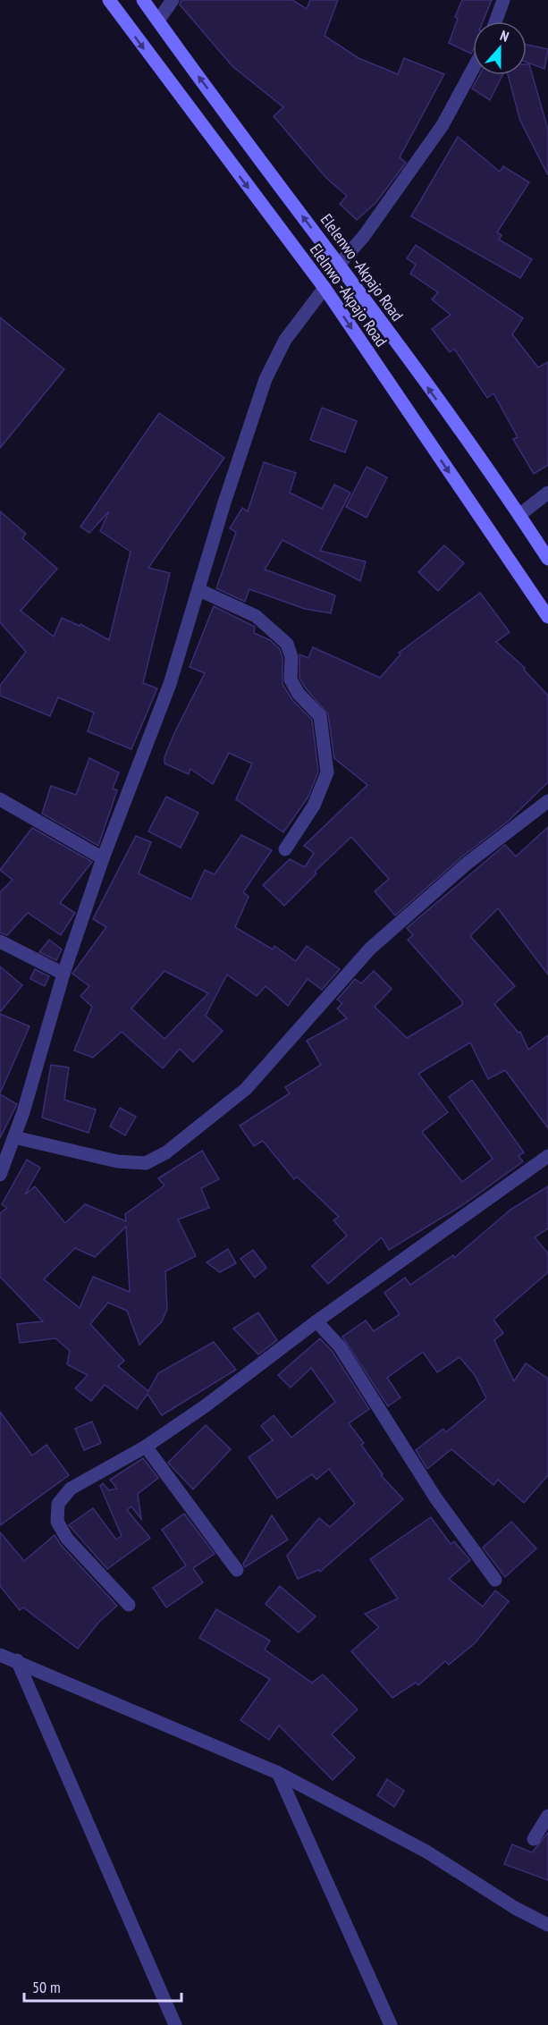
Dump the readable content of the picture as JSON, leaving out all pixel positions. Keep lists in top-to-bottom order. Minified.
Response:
{"streets":{"main road":["Elelenwo -Akpajo Road","Elelnwo -Akpajo Road"]},"one_way":["Elelenwo -Akpajo Road","Elelnwo -Akpajo Road"],"scale_bar":"50 m","north":"top"}
